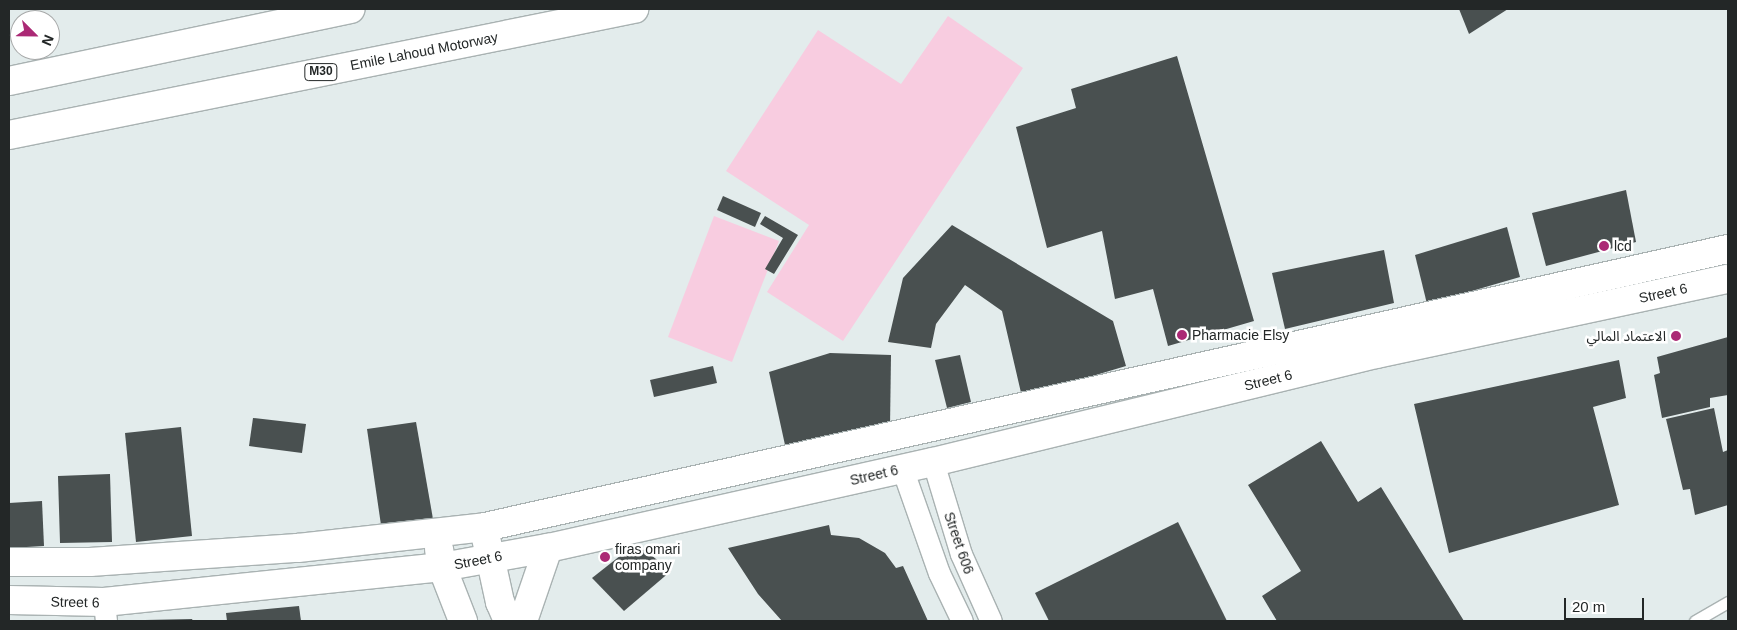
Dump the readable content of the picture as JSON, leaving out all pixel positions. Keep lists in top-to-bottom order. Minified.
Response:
{"streets":{"main road":["Emile Lahoud Motorway","M30","Street 6"],"street":["Street 606"]},"crossings":[["Street 6","Street 606"]],"places":["lcd","Pharmacie Elsy","الاعتماد المالي","firas omari company"],"scale_bar":"20 m","north":"bottom right"}
